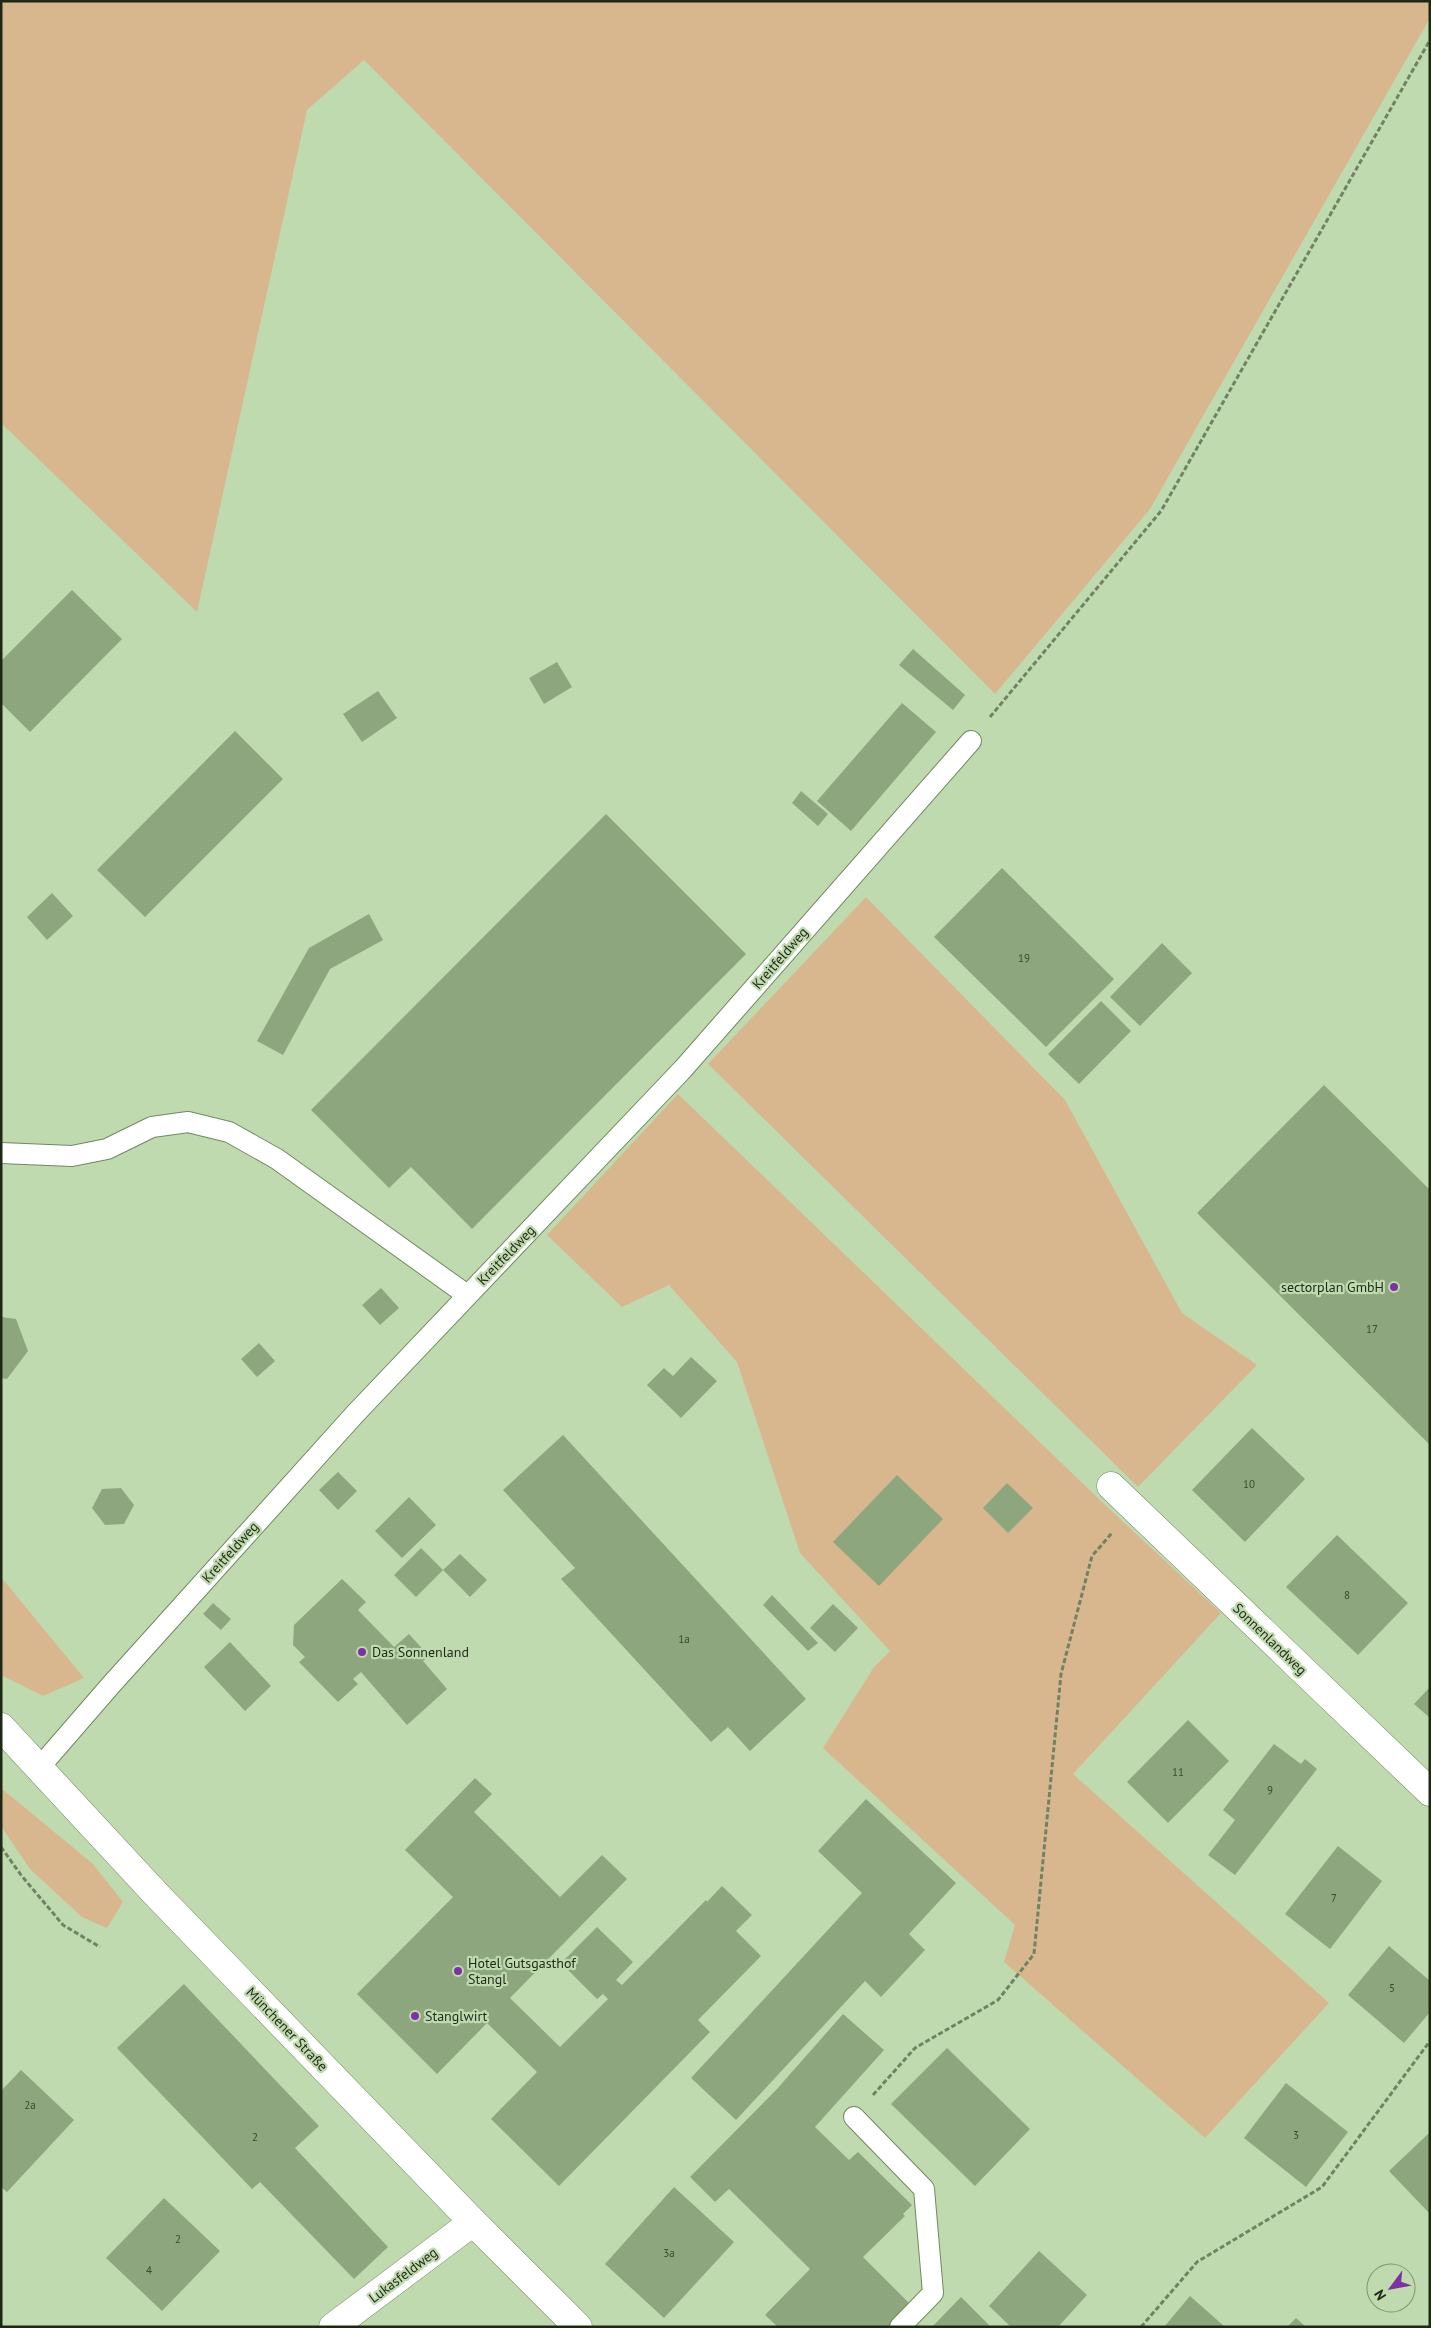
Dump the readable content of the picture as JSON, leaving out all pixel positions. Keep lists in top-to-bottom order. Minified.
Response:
{"streets":{"street":["Sonnenlandweg","Münchener Straße","Lukasfeldweg"],"lane":["Kreitfeldweg"]},"crossings":[["Kreitfeldweg","Münchener Straße"],["Münchener Straße","Lukasfeldweg"]],"places":["sectorplan GmbH","Das Sonnenland","Hotel Gutsgasthof Stangl","Stanglwirt"],"house_numbers":["19","17","10","8","1a","11","9","7","5","2a","3","2","2","3a","4"],"north":"bottom left"}
